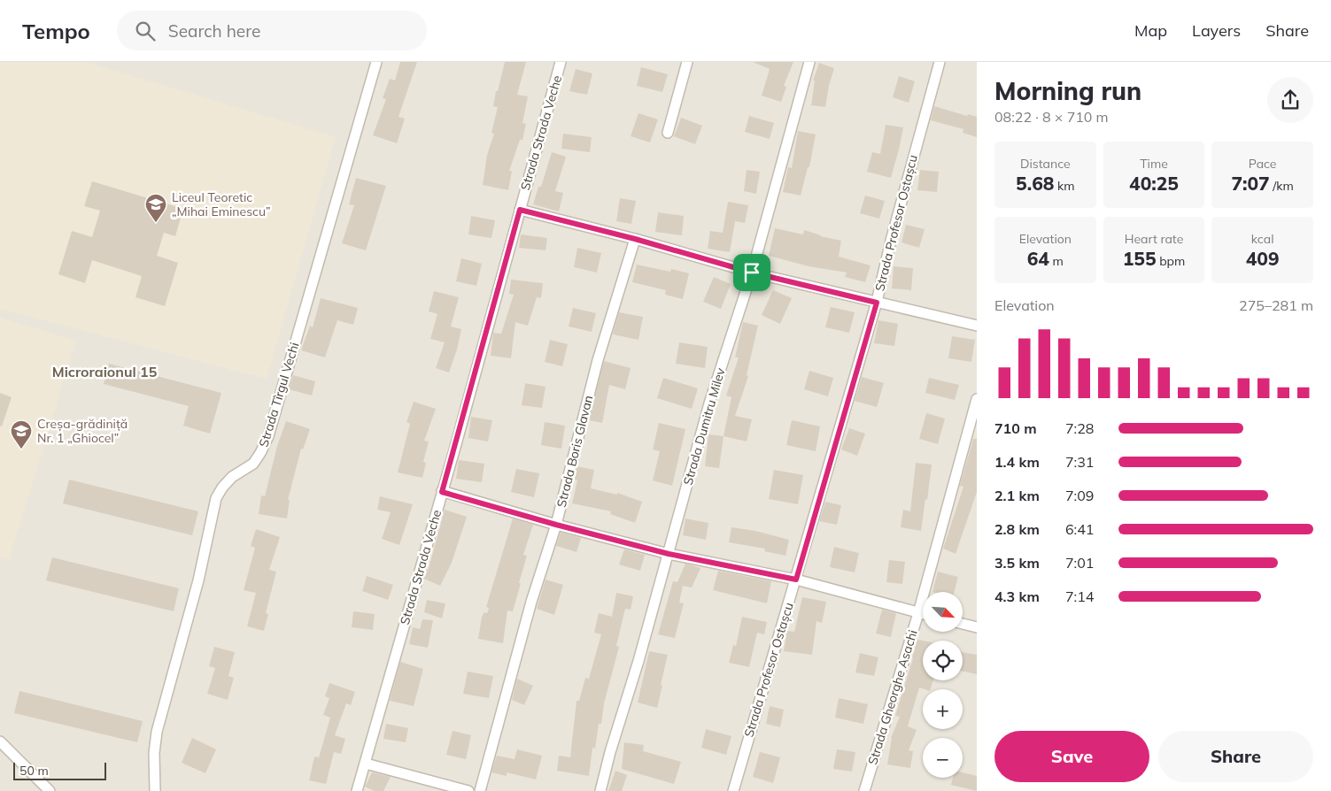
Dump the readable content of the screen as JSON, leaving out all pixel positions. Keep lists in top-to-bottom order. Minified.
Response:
{"streets":{"street":["Strada Strada Veche","Strada Profesor Ostașcu","Strada Tîrgul Vechi","Strada Dumitru Milev","Strada Boris Glavan","Strada Gheorghe Asachi"]},"districts":["Microraionul 15"],"places":{"school or university":["Liceul Teoretic „Mihai Eminescu”","Creșa-grădiniță Nr. 1 „Ghiocel”"]},"scale_bar":"50 m","north":"bottom right","page":{"header":"Tempo","search":"Search here","nav":["Map","Layers","Share"],"heading":["Morning run","08:22 · 8 × 710 m"],"stats":[["Distance","5.68 km"],["Time","40:25"],["Pace","7:07 /km"],["Elevation","64 m"],["Heart rate","155 bpm"],["kcal","409"]],"chart":["Elevation","275–281 m"],"list":[{"name":"710 m","note":"7:28"},{"name":"1.4 km","note":"7:31"},{"name":"2.1 km","note":"7:09"},{"name":"2.8 km","note":"6:41"},{"name":"3.5 km","note":"7:01"},{"name":"4.3 km","note":"7:14"}],"map_buttons":["+","−"],"buttons":["Save","Share"],"scale":"50 m"}}
